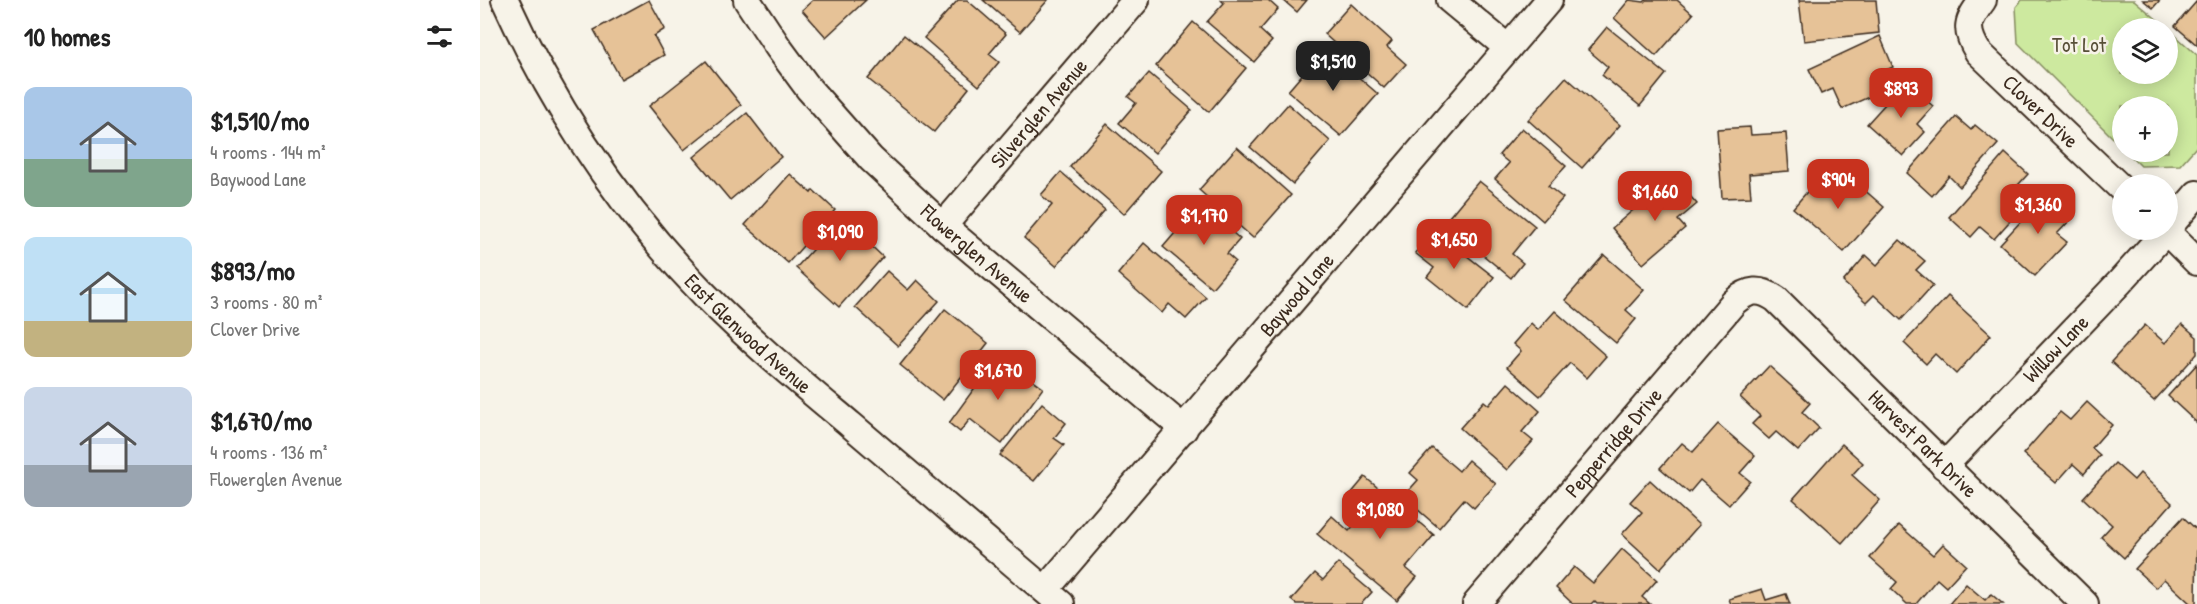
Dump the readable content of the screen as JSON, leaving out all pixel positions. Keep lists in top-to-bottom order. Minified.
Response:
{"streets":{"street":["Clover Drive","Silverglen Avenue","Flowerglen Avenue","Baywood Lane","East Glenwood Avenue","Willow Lane","Harvest Park Drive","Pepperridge Drive"]},"crossings":[["Silverglen Avenue","Flowerglen Avenue"],["Flowerglen Avenue","Baywood Lane"],["Baywood Lane","East Glenwood Avenue"],["Willow Lane","Harvest Park Drive"],["Harvest Park Drive","Pepperridge Drive"]],"parks":["Tot Lot"],"page":{"heading":"10 homes","map_buttons":["+","−"],"price":["$1,510","$893","$904","$1,660","$1,360","$1,170","$1,090","$1,650","$1,670","$1,080"],"list":[{"name":"$1,510/mo","note":"4 rooms · 144 m² · Baywood Lane"},{"name":"$893/mo","note":"3 rooms · 80 m² · Clover Drive"},{"name":"$1,670/mo","note":"4 rooms · 136 m² · Flowerglen Avenue"}]}}
